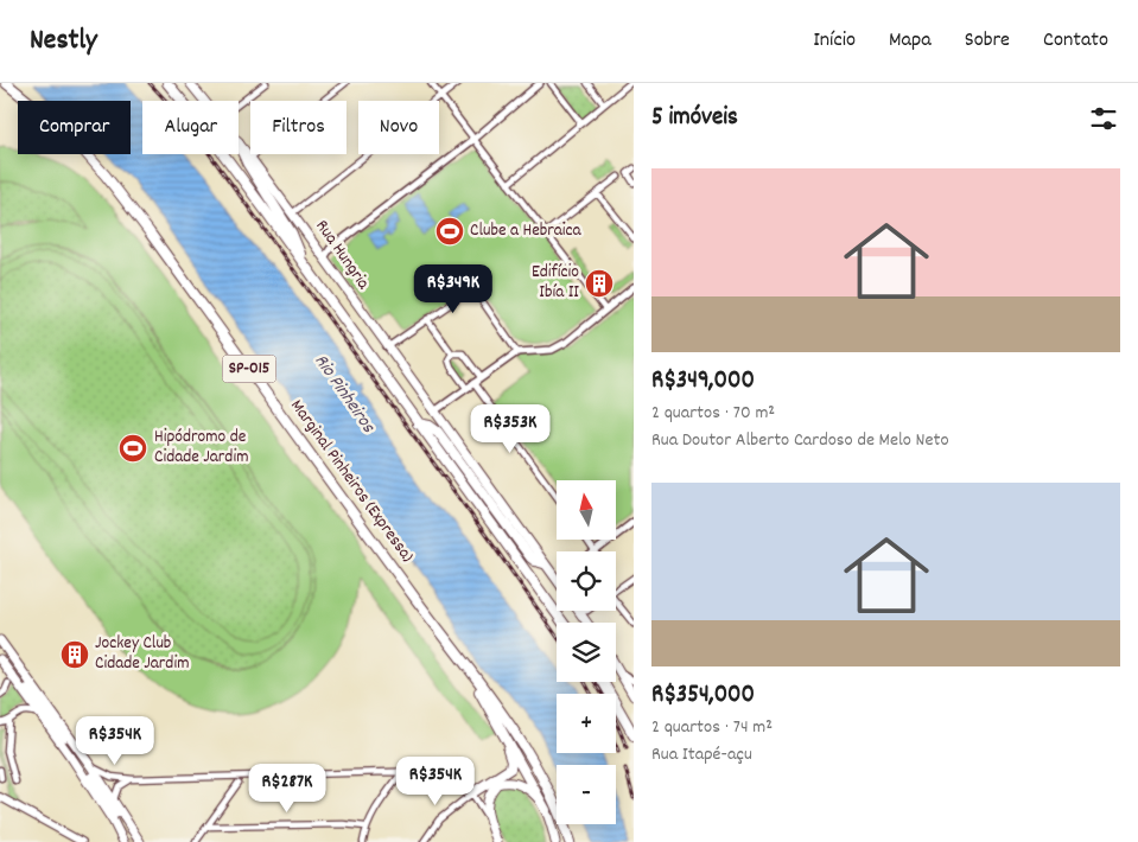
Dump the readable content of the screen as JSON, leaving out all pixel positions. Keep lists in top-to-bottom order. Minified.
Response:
{"streets":{"highway":["Rua Hungria","SP-015","Marginal Pinheiros (Expressa)"]},"water":["Rio Pinheiros"],"places":{"sports":["Clube a Hebraica","Hipódromo de Cidade Jardim"],"building":["Edifício Ibía II","Jockey Club Cidade Jardim"]},"north":"top","page":{"header":"Nestly","nav":["Início","Mapa","Sobre","Contato"],"heading":"5 imóveis","chip":["Comprar","Alugar","Filtros","Novo"],"list":[{"name":"R$349,000","note":"2 quartos · 70 m² · Rua Doutor Alberto Cardoso de Melo Neto"},{"name":"R$354,000","note":"2 quartos · 74 m² · Rua Itapé-açu"}],"price":["R$349K","R$353K","R$354K","R$354K","R$287K"],"map_buttons":["+","−"]}}
